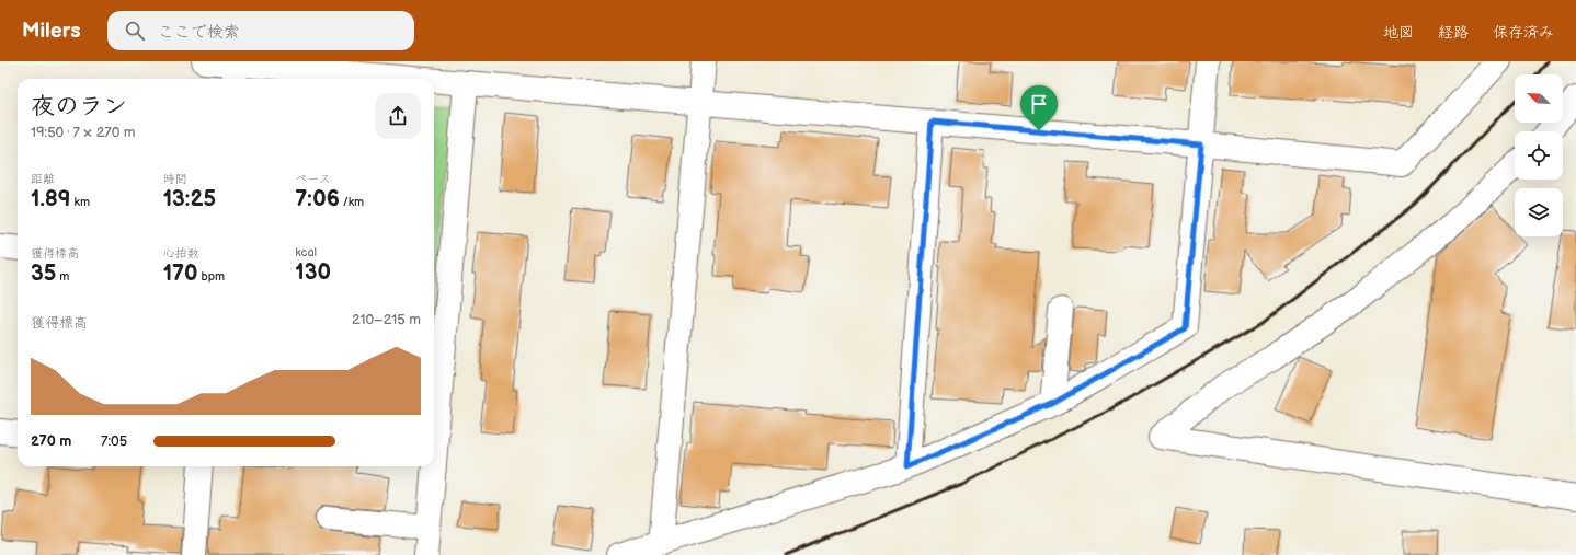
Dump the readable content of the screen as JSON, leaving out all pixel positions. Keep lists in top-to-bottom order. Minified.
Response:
{"north":"top left","page":{"header":"Milers","search":"ここで検索","nav":["地図","経路","保存済み"],"heading":["夜のラン","19:50 · 7 × 270 m"],"stats":[["距離","1.89 km"],["時間","13:25"],["ペース","7:06 /km"],["獲得標高","35 m"],["心拍数","170 bpm"],["kcal","130"]],"chart":["獲得標高","210–215 m"],"list":[{"name":"270 m","note":"7:05"}]}}
